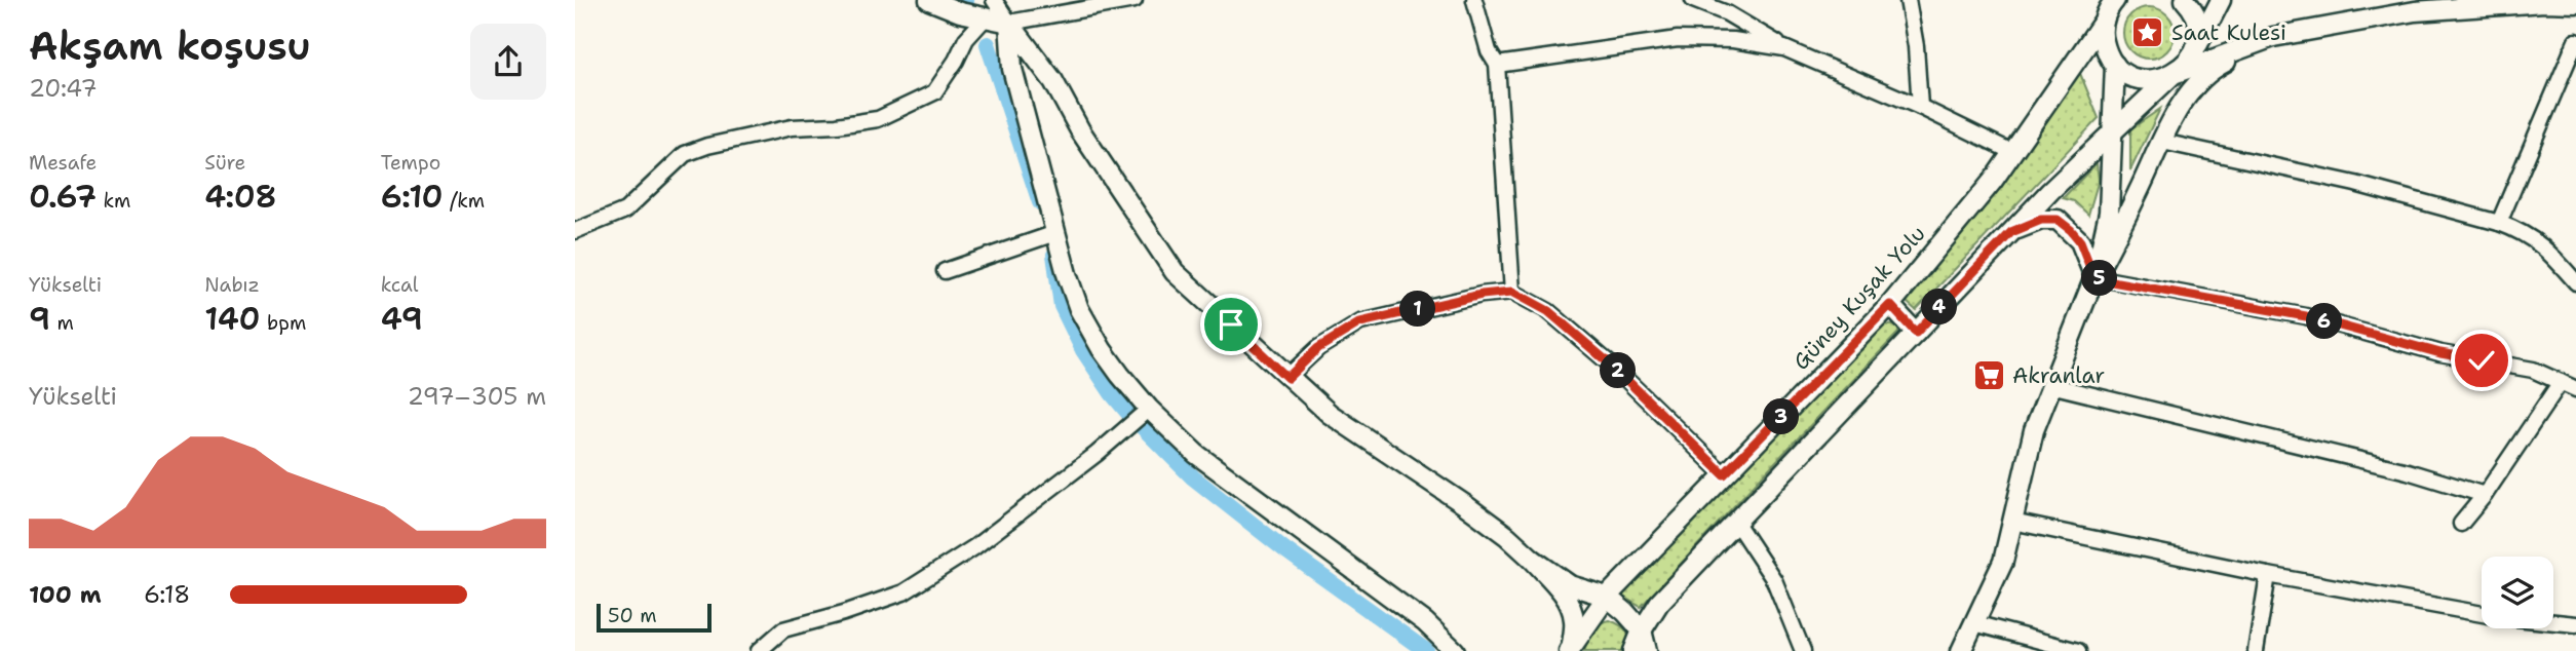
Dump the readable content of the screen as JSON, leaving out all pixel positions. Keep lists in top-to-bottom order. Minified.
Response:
{"streets":{"main road":["Güney Kuşak Yolu"]},"places":{"place":["Saat Kulesi"],"supermarket":["Akranlar"]},"scale_bar":"50 m","page":{"heading":["Akşam koşusu","20:47"],"stats":[["Mesafe","0.67 km"],["Süre","4:08"],["Tempo","6:10 /km"],["Yükselti","9 m"],["Nabız","140 bpm"],["kcal","49"]],"pins":["5","4","1","6","2","3"],"chart":["Yükselti","297–305 m"],"list":[{"name":"100 m","note":"6:18"}],"scale":"50 m"}}
